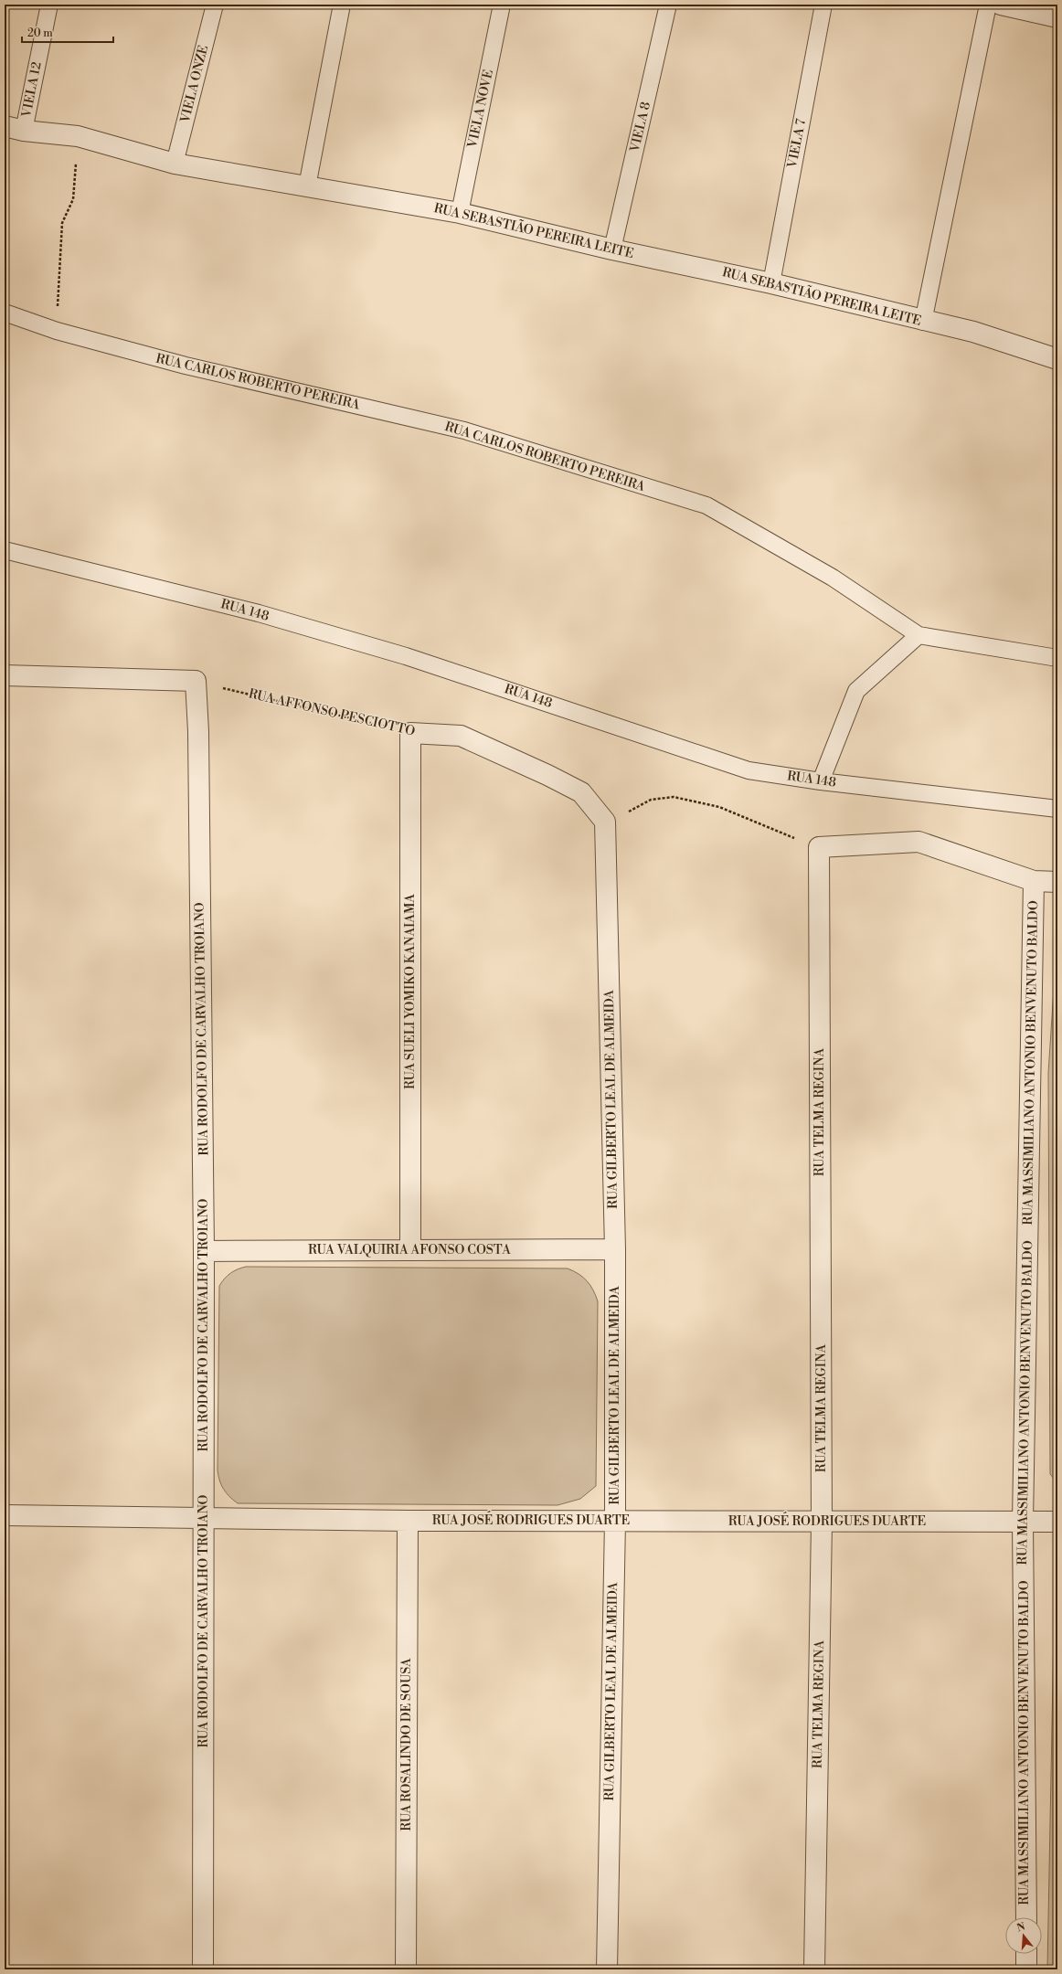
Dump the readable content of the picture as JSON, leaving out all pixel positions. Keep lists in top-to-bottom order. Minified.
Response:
{"streets":{"street":["RUA SEBASTIÃO PEREIRA LEITE","RUA AFFONSO PESCIOTTO","RUA SUELI YOMIKO KANAIAMA","RUA RODOLFO DE CARVALHO TROIANO","RUA MASSIMILIANO ANTONIO BENVENUTO BALDO","RUA GILBERTO LEAL DE ALMEIDA","RUA TELMA REGINA","RUA VALQUIRIA AFONSO COSTA","RUA JOSÉ RODRIGUES DUARTE","RUA ROSALINDO DE SOUSA"],"lane":["VIELA ONZE","VIELA 12","VIELA NOVE","VIELA 8","VIELA 7","RUA CARLOS ROBERTO PEREIRA","RUA 148"]},"crossings":[["VIELA ONZE","RUA SEBASTIÃO PEREIRA LEITE"],["VIELA 12","RUA SEBASTIÃO PEREIRA LEITE"],["VIELA NOVE","RUA SEBASTIÃO PEREIRA LEITE"],["VIELA 8","RUA SEBASTIÃO PEREIRA LEITE"],["VIELA 7","RUA SEBASTIÃO PEREIRA LEITE"],["RUA AFFONSO PESCIOTTO","RUA SUELI YOMIKO KANAIAMA"],["RUA AFFONSO PESCIOTTO","RUA RODOLFO DE CARVALHO TROIANO"],["RUA AFFONSO PESCIOTTO","RUA GILBERTO LEAL DE ALMEIDA"],["RUA SUELI YOMIKO KANAIAMA","RUA VALQUIRIA AFONSO COSTA"],["RUA RODOLFO DE CARVALHO TROIANO","RUA VALQUIRIA AFONSO COSTA"],["RUA RODOLFO DE CARVALHO TROIANO","RUA JOSÉ RODRIGUES DUARTE"],["RUA MASSIMILIANO ANTONIO BENVENUTO BALDO","RUA JOSÉ RODRIGUES DUARTE"],["RUA GILBERTO LEAL DE ALMEIDA","RUA VALQUIRIA AFONSO COSTA"],["RUA GILBERTO LEAL DE ALMEIDA","RUA JOSÉ RODRIGUES DUARTE"],["RUA TELMA REGINA","RUA JOSÉ RODRIGUES DUARTE"],["RUA JOSÉ RODRIGUES DUARTE","RUA ROSALINDO DE SOUSA"]],"scale_bar":"20 m","north":"top"}
